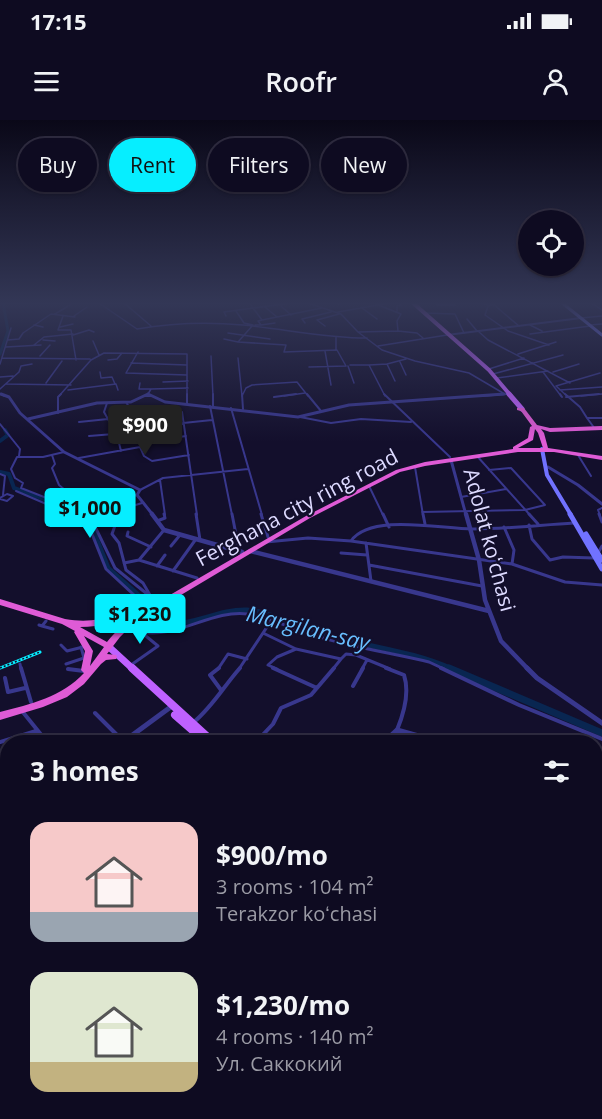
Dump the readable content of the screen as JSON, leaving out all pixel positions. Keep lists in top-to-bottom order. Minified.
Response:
{"streets":{"highway":["Ferghana city ring road"],"street":["Adolat koʻchasi"]},"crossings":[["Ferghana city ring road","Adolat koʻchasi"]],"water":["Margilan-say"],"page":{"status":"17:15","header":"Roofr","chip":["Buy","Rent","Filters","New"],"price":["$900","$1,000","$1,230"],"heading":"3 homes","list":[{"name":"$900/mo","note":"3 rooms · 104 m² · Terakzor koʻchasi"},{"name":"$1,230/mo","note":"4 rooms · 140 m² · Ул. Саккокий"}]}}
